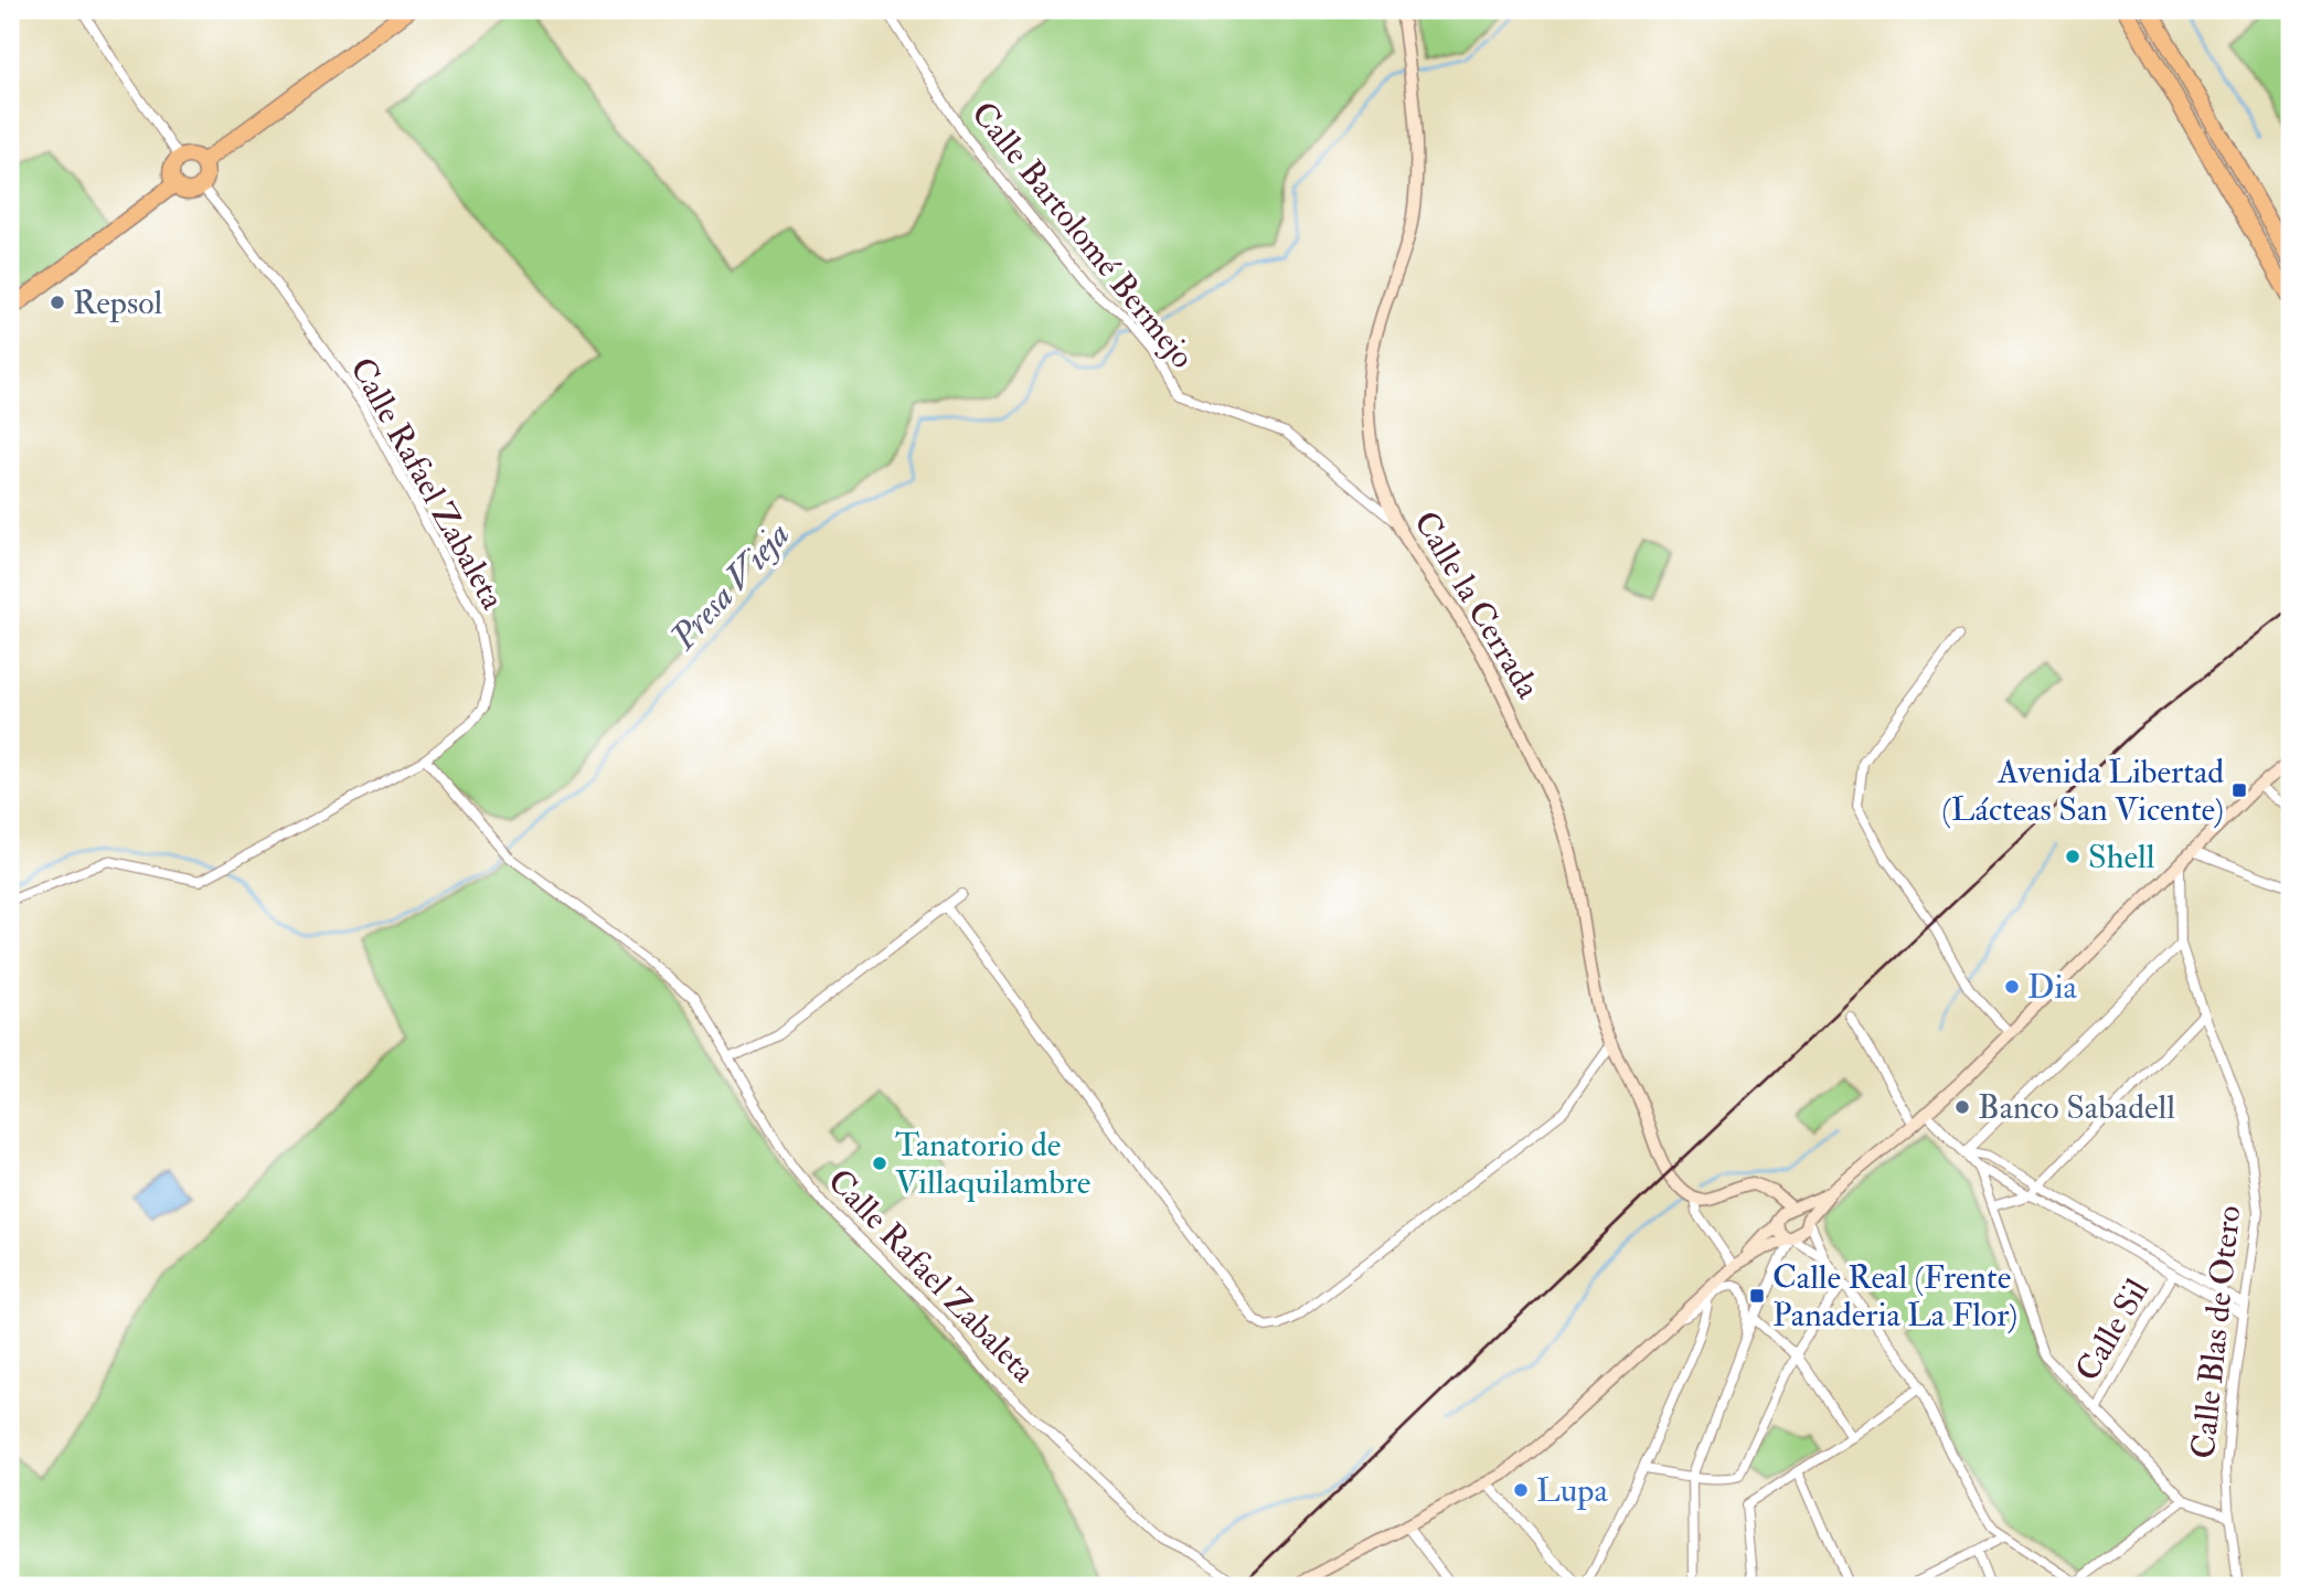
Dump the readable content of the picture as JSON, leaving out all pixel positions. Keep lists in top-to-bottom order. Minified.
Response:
{"streets":{"main road":["Calle la Cerrada"],"street":["Calle Bartolomé Bermejo","Calle Rafael Zabaleta","Calle Sil","Calle Blas de Otero"]},"crossings":[["Calle Bartolomé Bermejo","Calle la Cerrada"]],"water":["Presa Vieja"],"places":{"other":["Repsol","Shell","Dia","Banco Sabadell","Tanatorio de Villaquilambre","Lupa"],"transit":["Avenida Libertad (Lácteas San Vicente)","Calle Real (Frente Panaderia La Flor)"]}}
